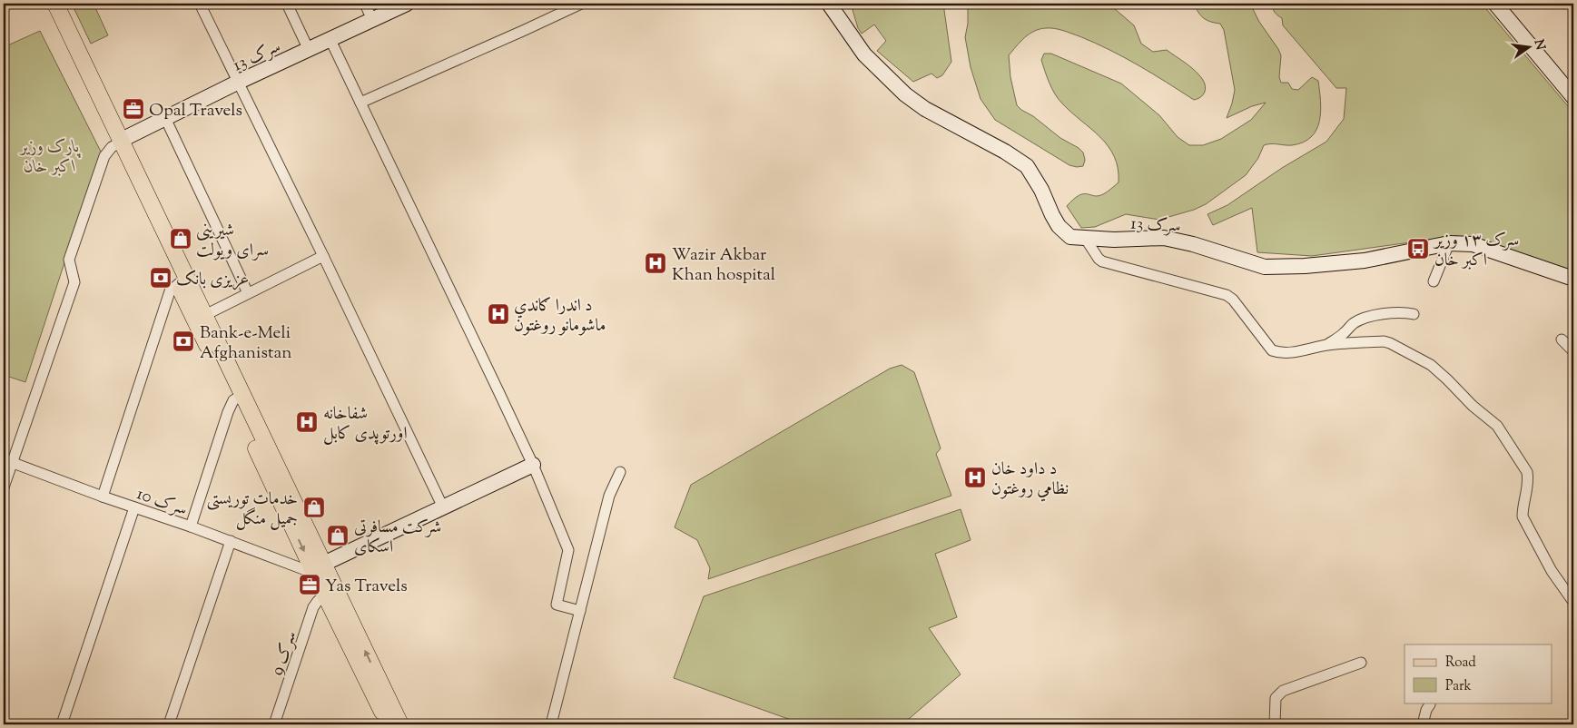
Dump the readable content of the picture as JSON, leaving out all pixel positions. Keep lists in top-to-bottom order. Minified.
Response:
{"streets":{"street":["سرک 13","سرک 10","سرک 9"]},"parks":["پارک وزیر اکبر خان"],"places":{"office":["Opal Travels","Yas Travels"],"shop":["شیرینی سرای ویولت","خدمات توریستی جمیل منگل","شرکت مسافرتی اسکای"],"bus stop":["سرک ۱۳ وزیر اکبر خان"],"hospital":["Wazir Akbar Khan hospital","د اندرا ګاندي ماشومانو روغتون","شفاخانه اورتوپدی کابل","د داود خان نظامي روغتون"],"bank":["عزیزی بانک","Bank-e-Meli Afghanistan"]},"legend":["Road","Park"],"north":"right"}
